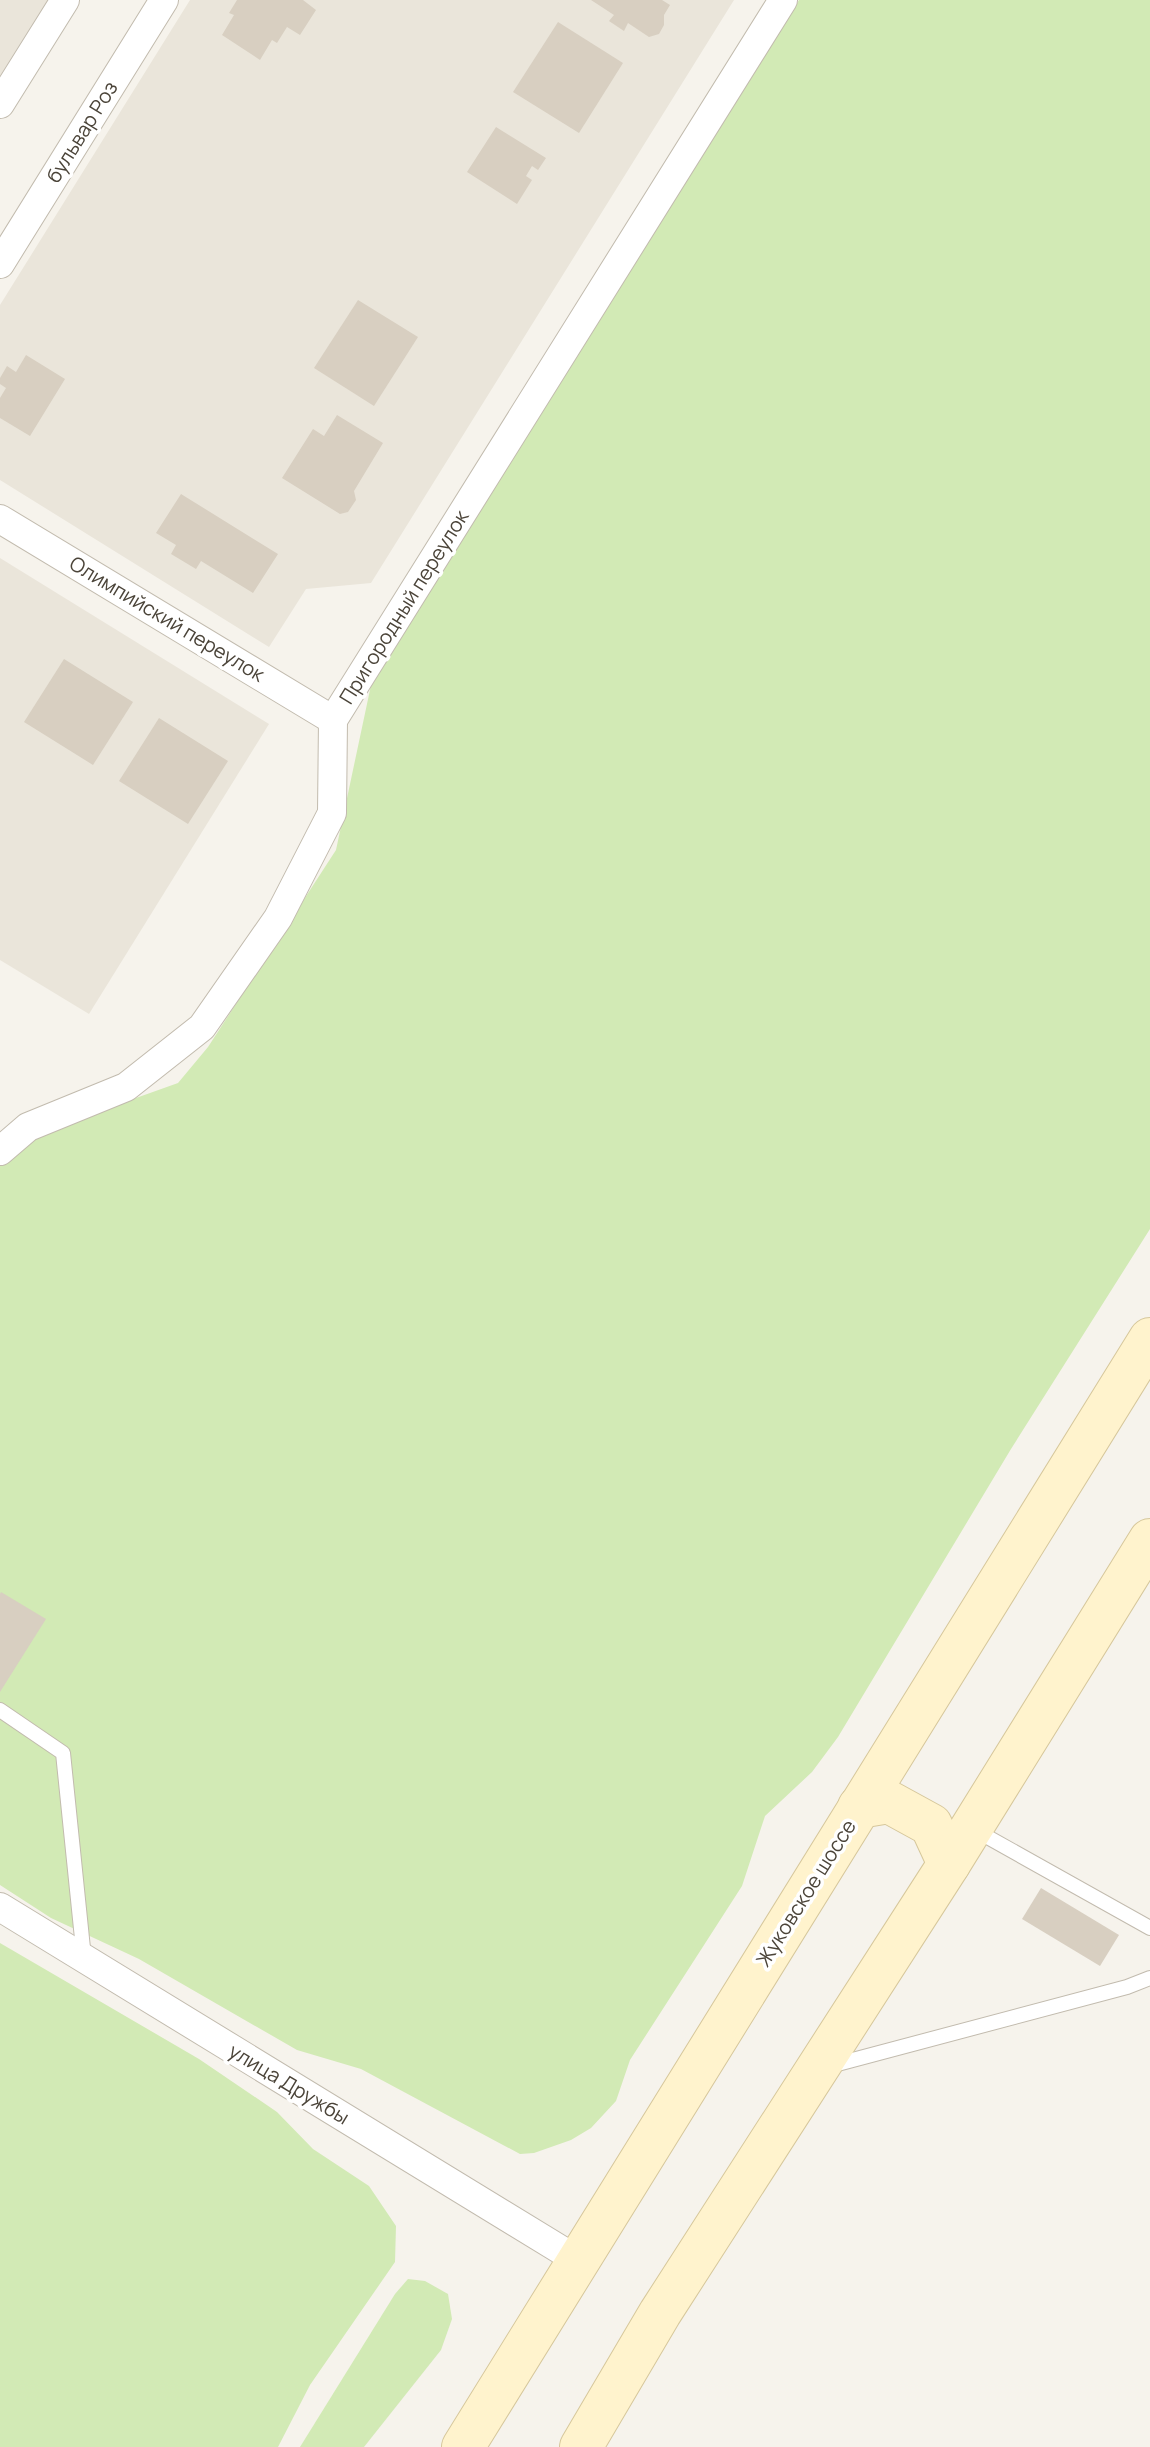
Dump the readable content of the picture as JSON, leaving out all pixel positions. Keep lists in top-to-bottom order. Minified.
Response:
{"streets":{"main road":["Жуковское шоссе"],"street":["бульвар Роз","Пригородный переулок","Олимпийский переулок","улица Дружбы"]},"crossings":[["Пригородный переулок","Олимпийский переулок"],["Жуковское шоссе","улица Дружбы"]]}
